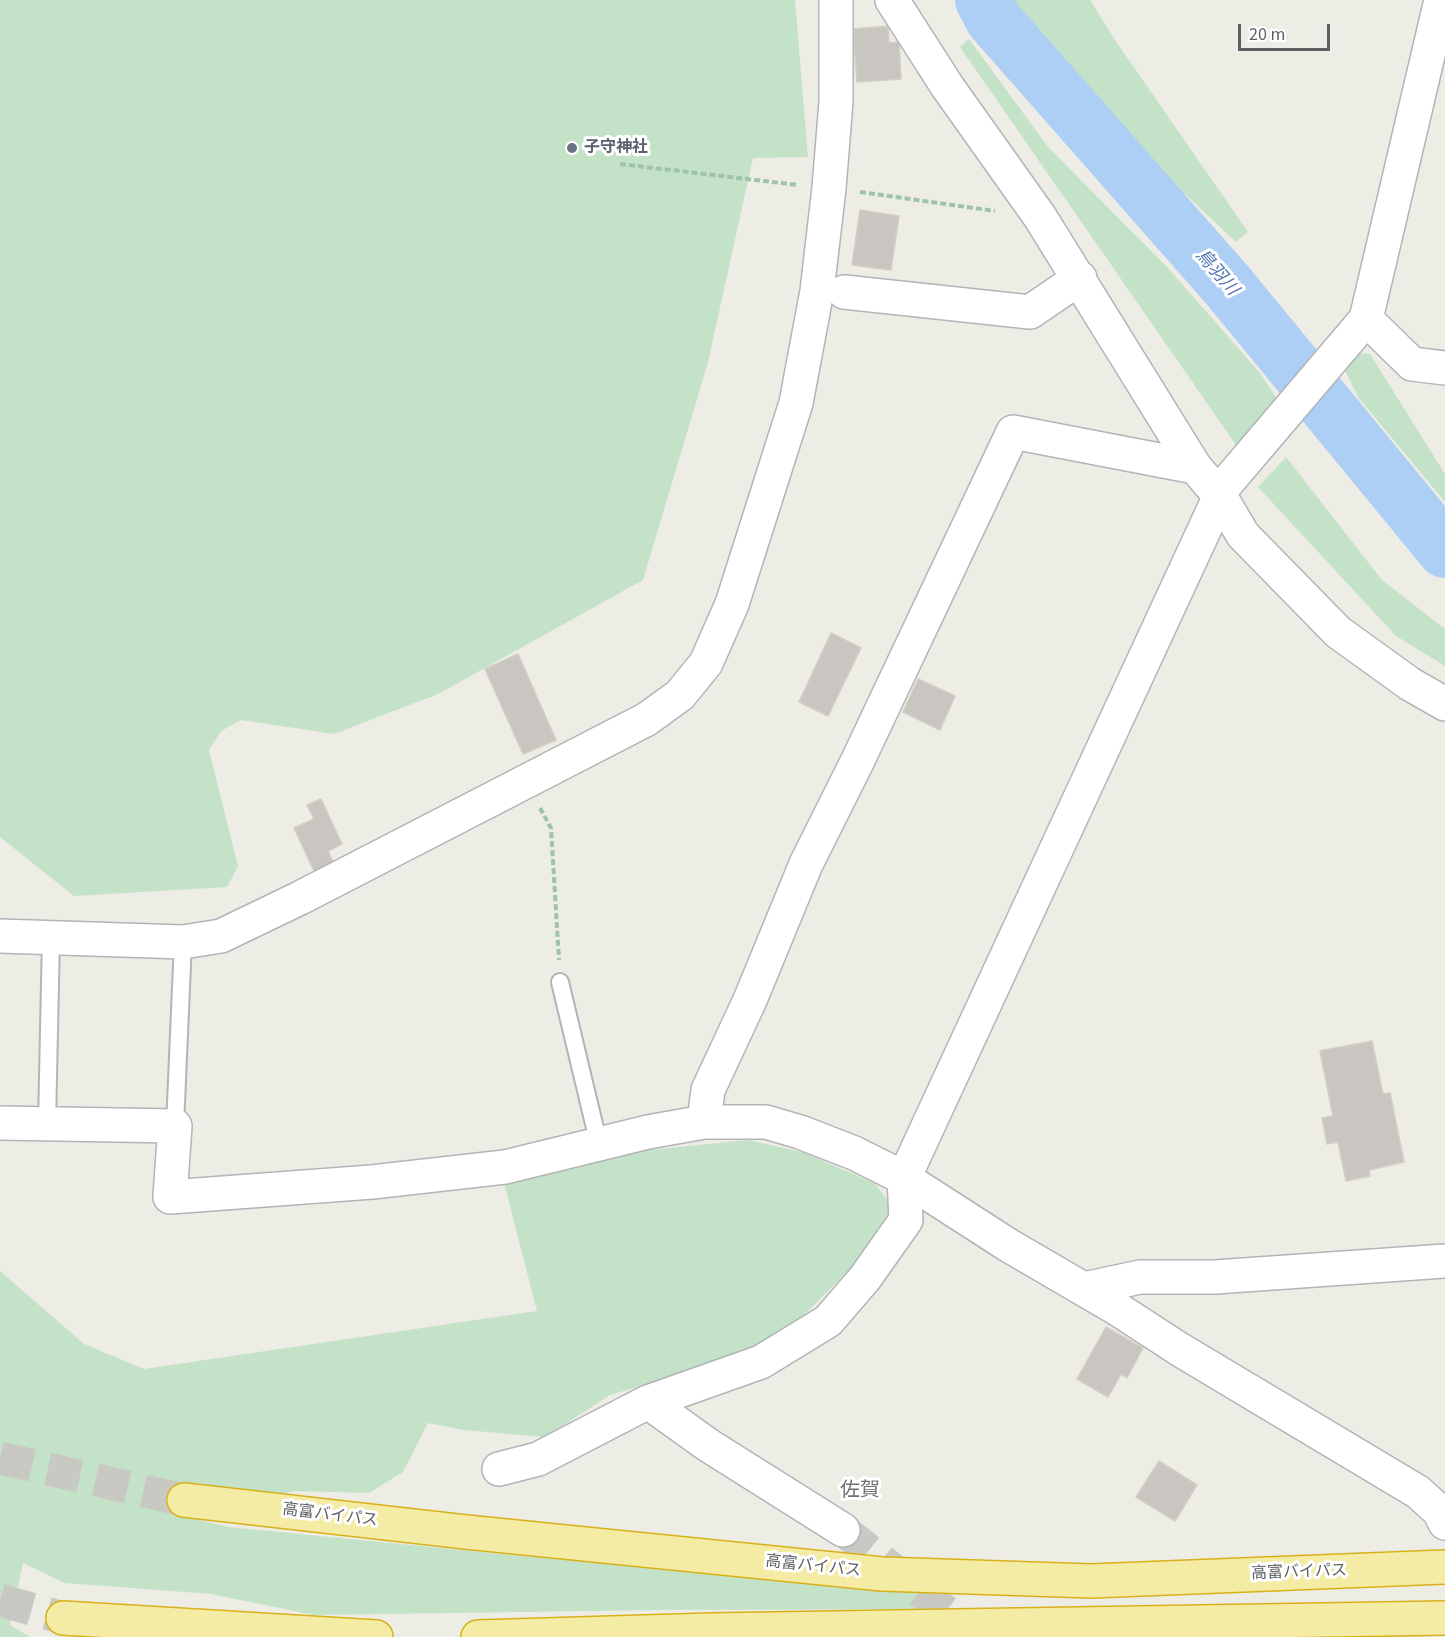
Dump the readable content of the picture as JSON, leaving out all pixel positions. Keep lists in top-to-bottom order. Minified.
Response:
{"streets":{"highway":["高富バイパス"]},"districts":["佐賀"],"water":["鳥羽川"],"places":["子守神社"],"scale_bar":"20 m"}
